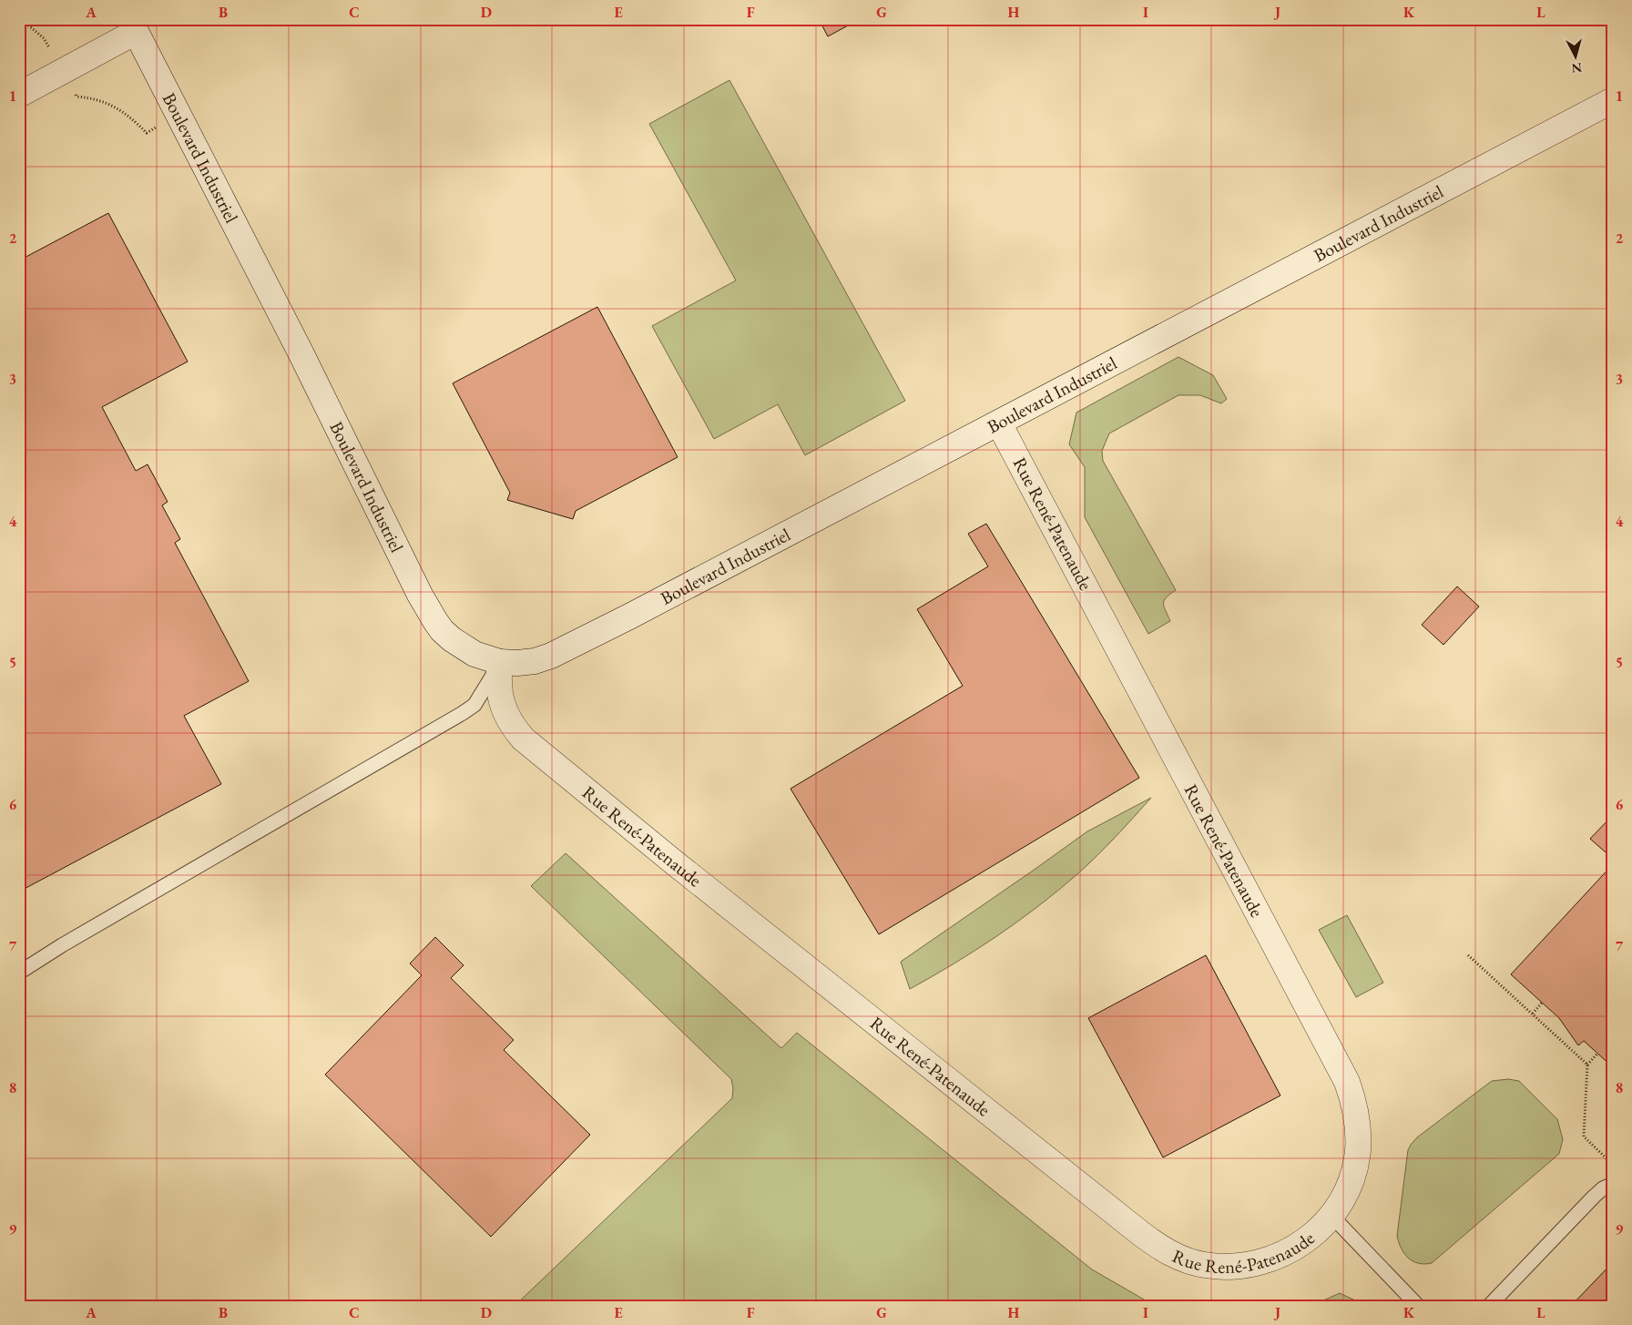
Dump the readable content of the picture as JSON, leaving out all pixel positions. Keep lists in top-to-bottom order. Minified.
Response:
{"streets":{"street":["Boulevard Industriel","Rue René-Patenaude"]},"crossings":[["Boulevard Industriel","Rue René-Patenaude"]],"north":"bottom","grid":{"columns":["A","B","C","D","E","F","G","H","I","J","K","L"],"rows":["1","2","3","4","5","6","7","8","9"]}}
